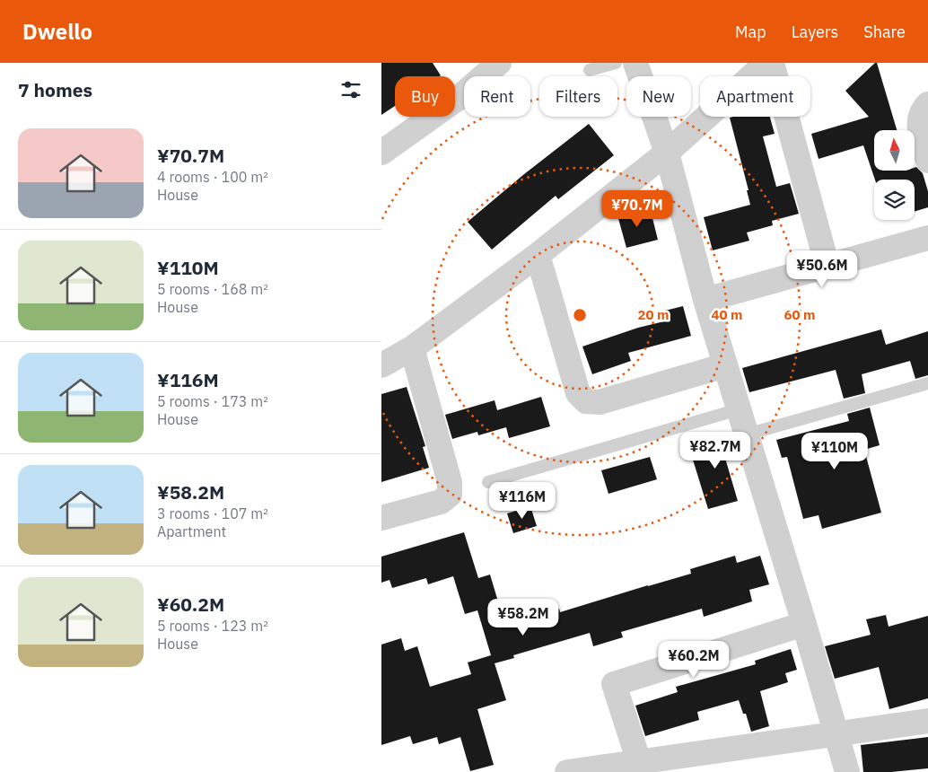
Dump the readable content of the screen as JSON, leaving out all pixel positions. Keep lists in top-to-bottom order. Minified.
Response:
{"north":"top","page":{"header":"Dwello","nav":["Map","Layers","Share"],"heading":"7 homes","chip":["Buy","Rent","Filters","New","Apartment"],"list":[{"name":"¥70.7M","note":"4 rooms · 100 m² · House"},{"name":"¥110M","note":"5 rooms · 168 m² · House"},{"name":"¥116M","note":"5 rooms · 173 m² · House"},{"name":"¥58.2M","note":"3 rooms · 107 m² · Apartment"},{"name":"¥60.2M","note":"5 rooms · 123 m² · House"}],"price":["¥70.7M","¥50.6M","¥82.7M","¥110M","¥116M","¥58.2M","¥60.2M"]},"rings":["20 m","40 m","60 m"]}
